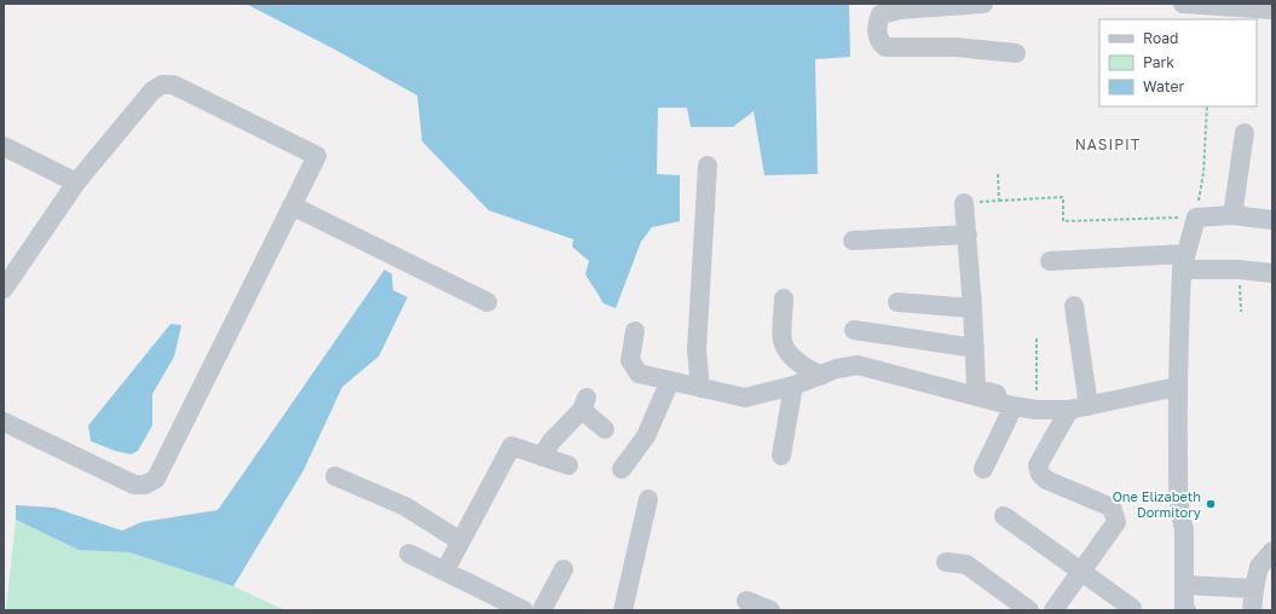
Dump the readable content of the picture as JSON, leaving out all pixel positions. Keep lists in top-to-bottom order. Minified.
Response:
{"districts":["NASIPIT"],"places":["One Elizabeth Dormitory"],"legend":["Road","Park","Water"]}
